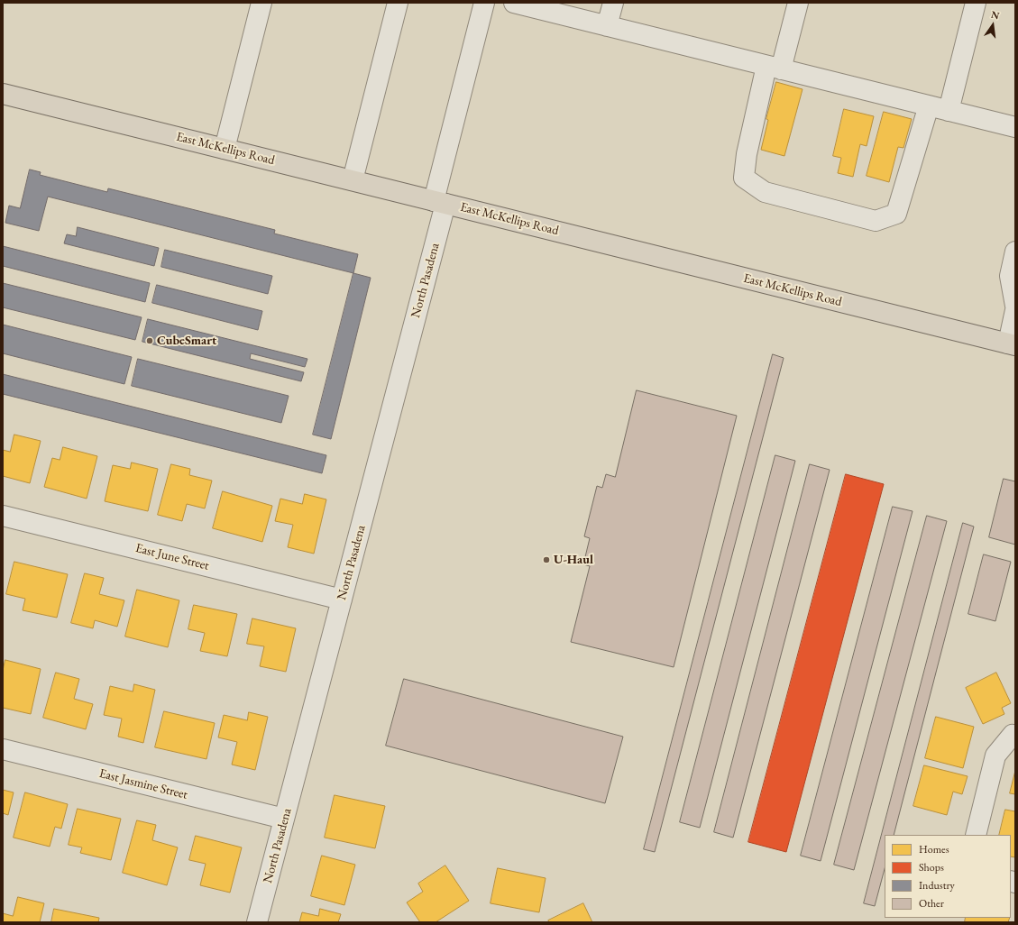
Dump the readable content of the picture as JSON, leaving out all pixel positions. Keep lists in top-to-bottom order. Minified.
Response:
{"streets":{"main road":["East McKellips Road"],"street":["North Pasadena","East June Street","East Jasmine Street"]},"crossings":[["East McKellips Road","North Pasadena"],["North Pasadena","East June Street"],["North Pasadena","East Jasmine Street"]],"places":["CubeSmart","U-Haul"],"legend":["Homes","Shops","Industry","Other"],"north":"top"}
